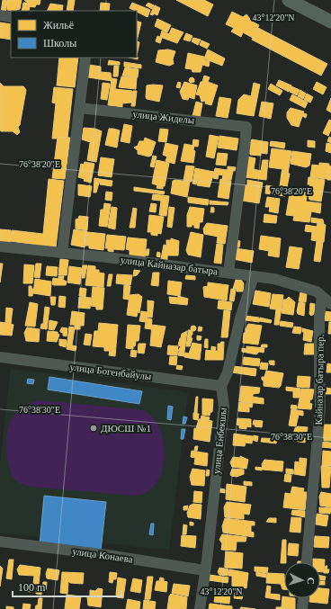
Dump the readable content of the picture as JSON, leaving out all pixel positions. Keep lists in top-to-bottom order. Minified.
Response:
{"streets":{"street":["улица Жиделы","улица Кайназар батыра","улица Богенбайулы","Кайназар батыра пер.","улица Енбекшы","улица Конаева"]},"crossings":[["улица Жиделы","улица Кайназар батыра"],["улица Кайназар батыра","Кайназар батыра пер."],["улица Богенбайулы","улица Енбекшы"],["улица Енбекшы","улица Конаева"]],"places":["ДЮСШ №1"],"legend":["Жильё","Школы"],"scale_bar":"100 m","north":"right","coordinates":["43°12'20\"N","76°38'20\"E","76°38'30\"E"]}
